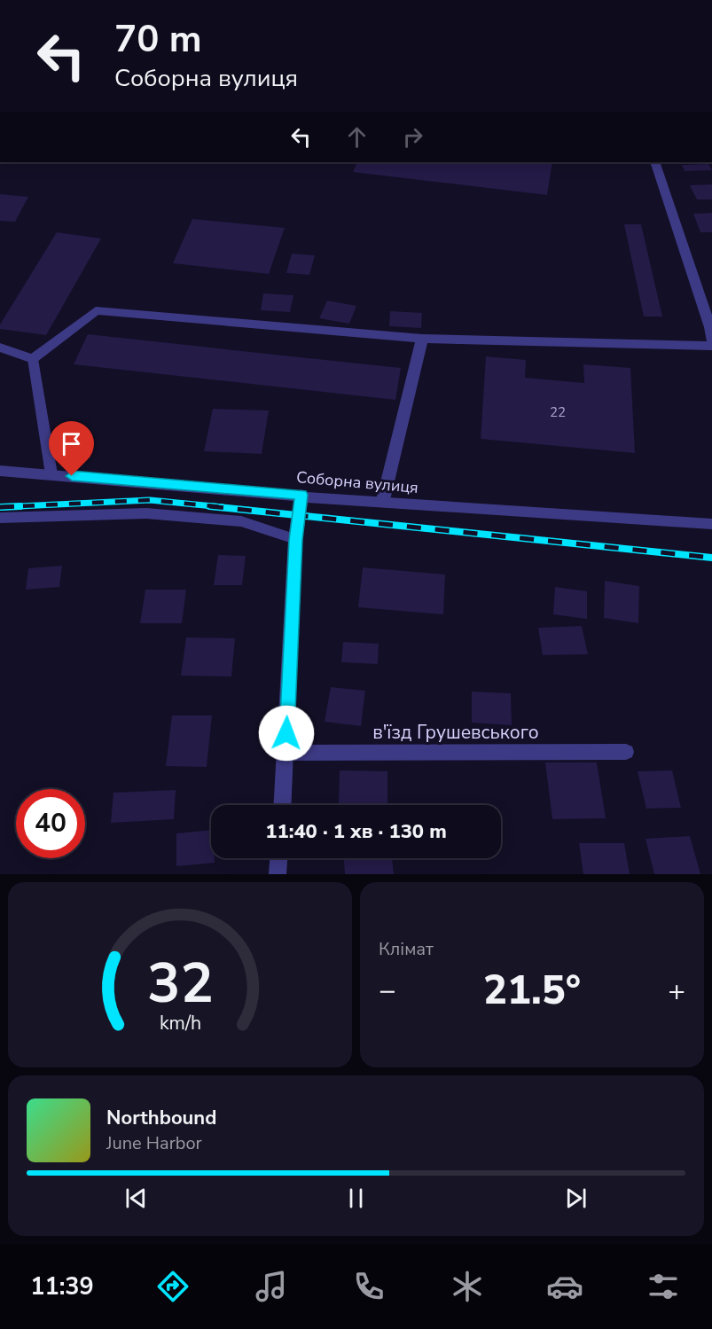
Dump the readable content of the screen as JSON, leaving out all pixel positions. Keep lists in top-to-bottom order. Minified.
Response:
{"streets":{"street":["Соборна вулиця","в'їзд Грушевського"]},"house_numbers":["22"],"page":{"turn":["70 m","Соборна вулиця"],"limit":"40","trip":"11:40 · 1 хв · 130 m","tile":"Клімат","heat":["−","21.5°","+"],"song":["Northbound","June Harbor"],"tabs":"11:39","gauge":["32","km/h"]}}
